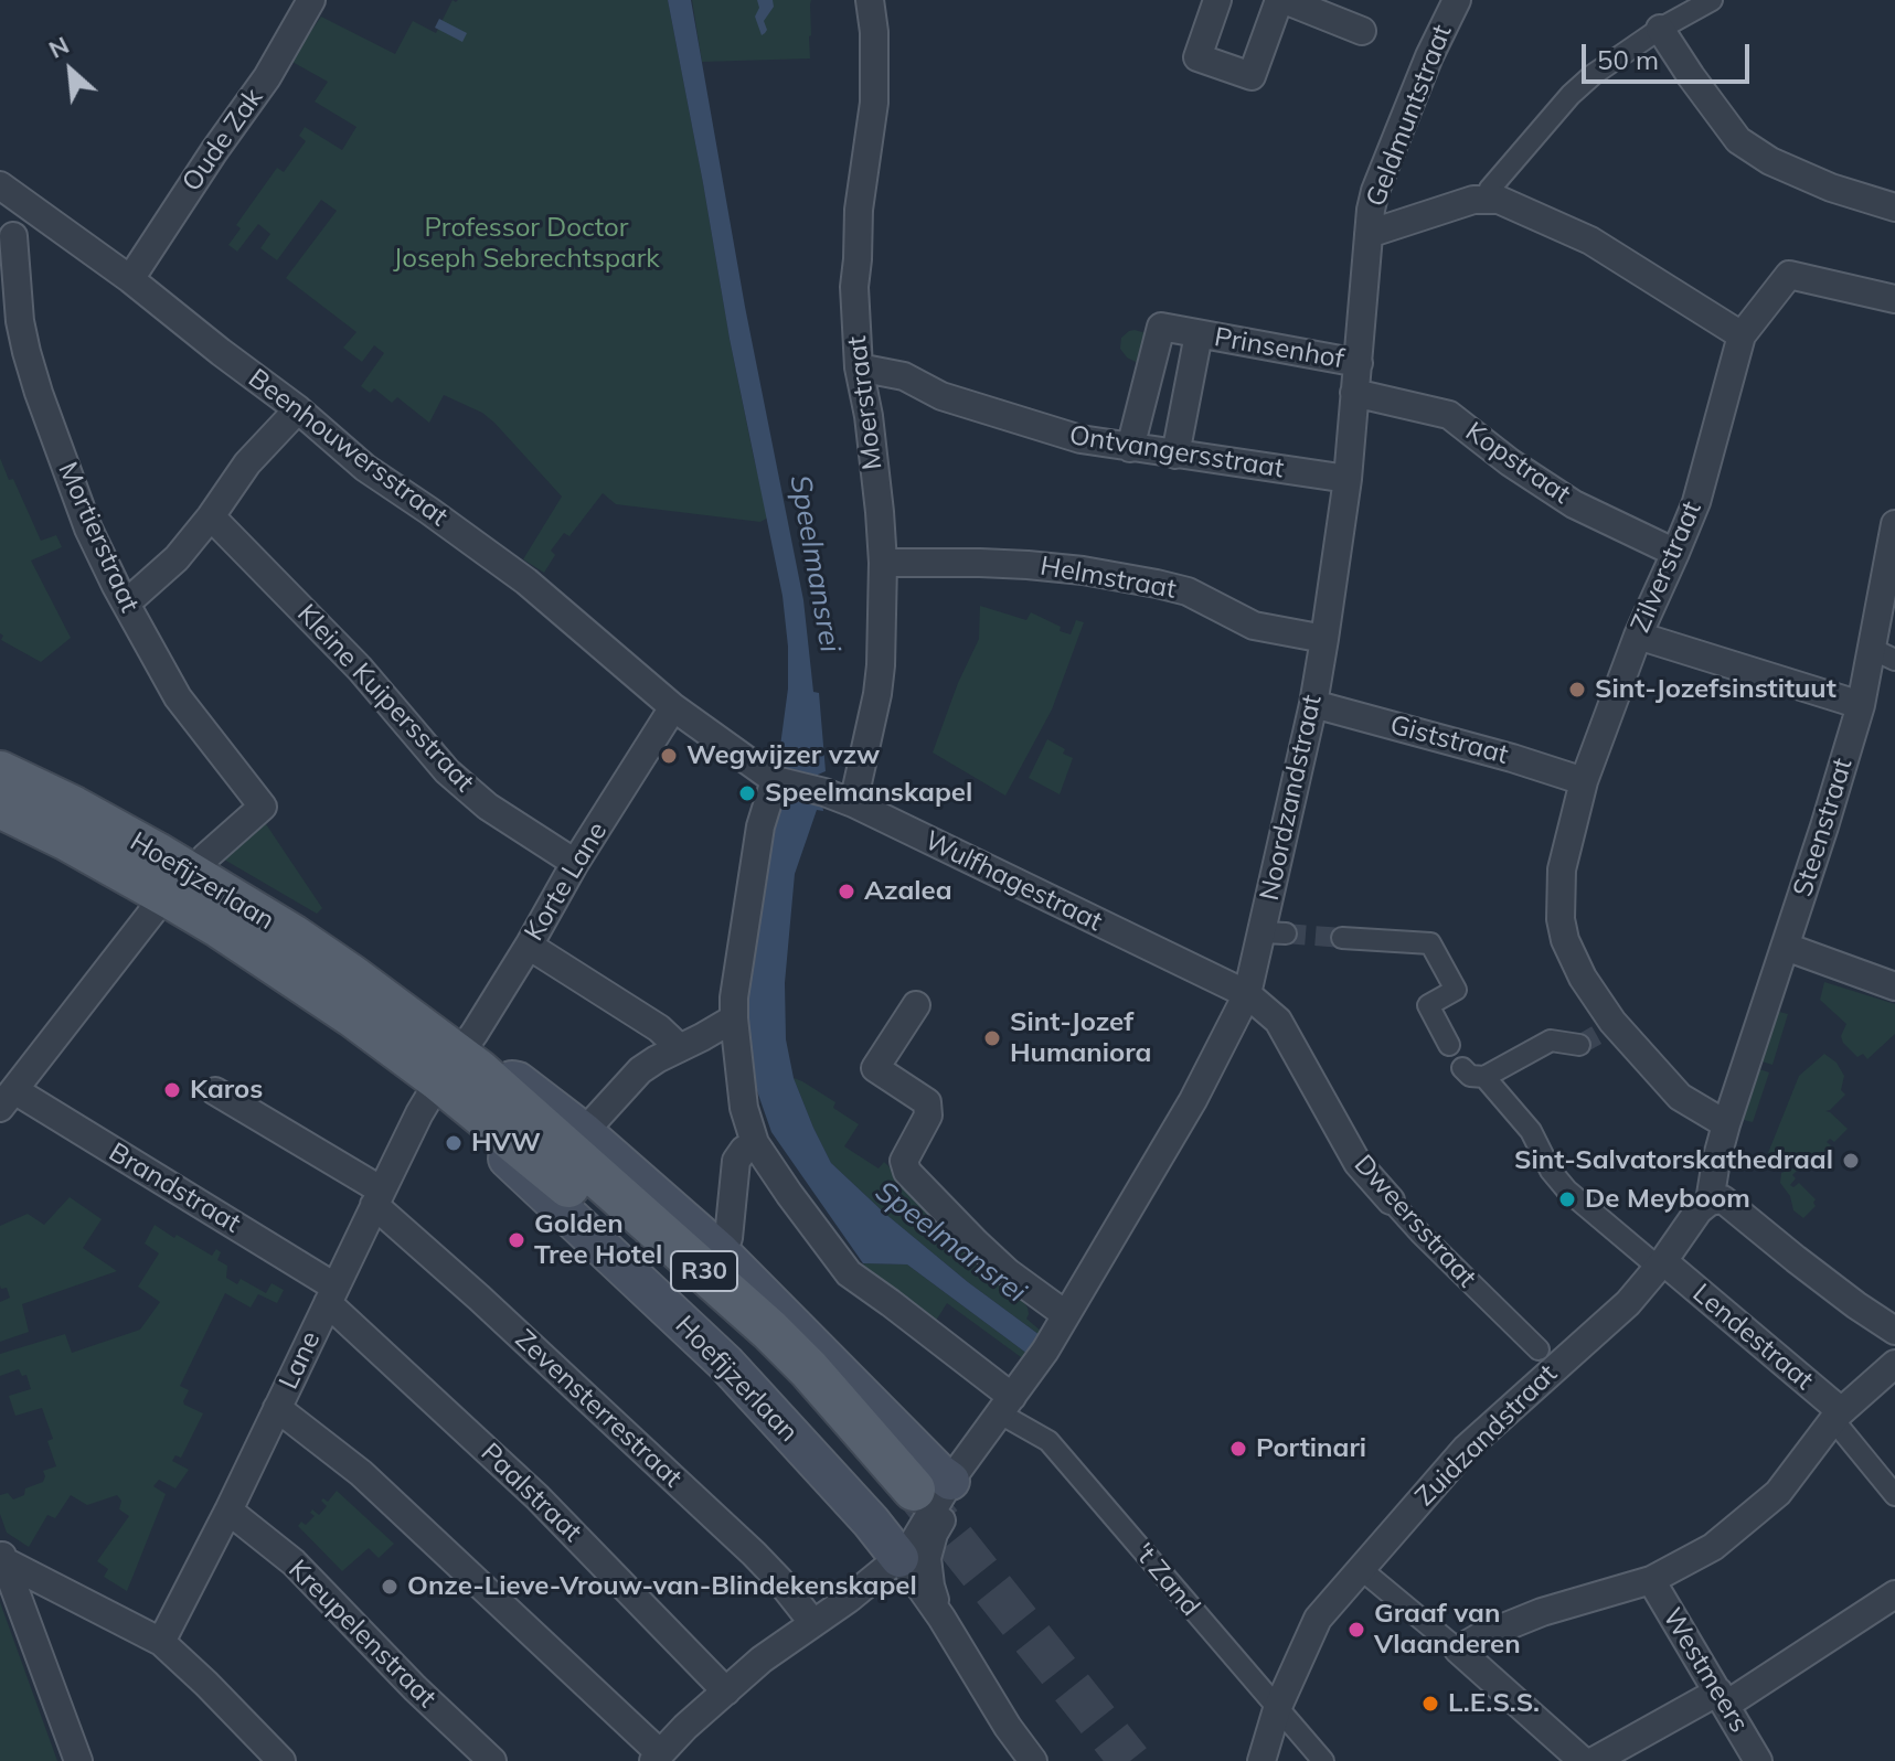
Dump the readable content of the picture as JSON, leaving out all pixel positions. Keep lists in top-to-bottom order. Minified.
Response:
{"streets":{"main road":["Hoefijzerlaan","R30"],"street":["Geldmuntstraat","Oude Zak","Prinsenhof","Moerstraat","Beenhouwersstraat","Ontvangersstraat","Kopstraat","Mortierstraat","Zilverstraat","Helmstraat","Kleine Kuipersstraat","Giststraat","Noordzandstraat","Steenstraat","Korte Lane","Wulfhagestraat","Brandstraat","Dweersstraat","Lendestraat","Lane","Zevensterrestraat","Zuidzandstraat","Paalstraat","'t Zand","Kreupelenstraat","Westmeers"]},"crossings":[["Geldmuntstraat","Noordzandstraat"],["Oude Zak","Beenhouwersstraat"],["Prinsenhof","Ontvangersstraat"],["Prinsenhof","Noordzandstraat"],["Moerstraat","Ontvangersstraat"],["Moerstraat","Helmstraat"],["Moerstraat","Wulfhagestraat"],["Beenhouwersstraat","Korte Lane"],["Beenhouwersstraat","Wulfhagestraat"],["Ontvangersstraat","Noordzandstraat"],["Kopstraat","Zilverstraat"],["Kopstraat","Noordzandstraat"],["Mortierstraat","Hoefijzerlaan"],["Zilverstraat","Giststraat"],["Zilverstraat","Steenstraat"],["Helmstraat","Noordzandstraat"],["Kleine Kuipersstraat","Korte Lane"],["Giststraat","Noordzandstraat"],["Noordzandstraat","Wulfhagestraat"],["Noordzandstraat","Dweersstraat"],["Hoefijzerlaan","Korte Lane"],["Hoefijzerlaan","Lane"],["Korte Lane","Lane"],["Wulfhagestraat","Dweersstraat"],["Brandstraat","Lane"],["Brandstraat","Paalstraat"],["Lendestraat","Zuidzandstraat"],["Lane","Zevensterrestraat"],["Lane","Paalstraat"],["Lane","Kreupelenstraat"],["Zuidzandstraat","'t Zand"]],"water":["Speelmansrei"],"parks":["Professor Doctor Joseph Sebrechtspark"],"places":["Sint-Jozefsinstituut","Wegwijzer vzw","Speelmanskapel","Azalea","Sint-Jozef Humaniora","Karos","HVW","Sint-Salvatorskathedraal","De Meyboom","Golden Tree Hotel","Portinari","Onze-Lieve-Vrouw-van-Blindekenskapel","Graaf van Vlaanderen","L.E.S.S."],"scale_bar":"50 m","north":"top left"}
